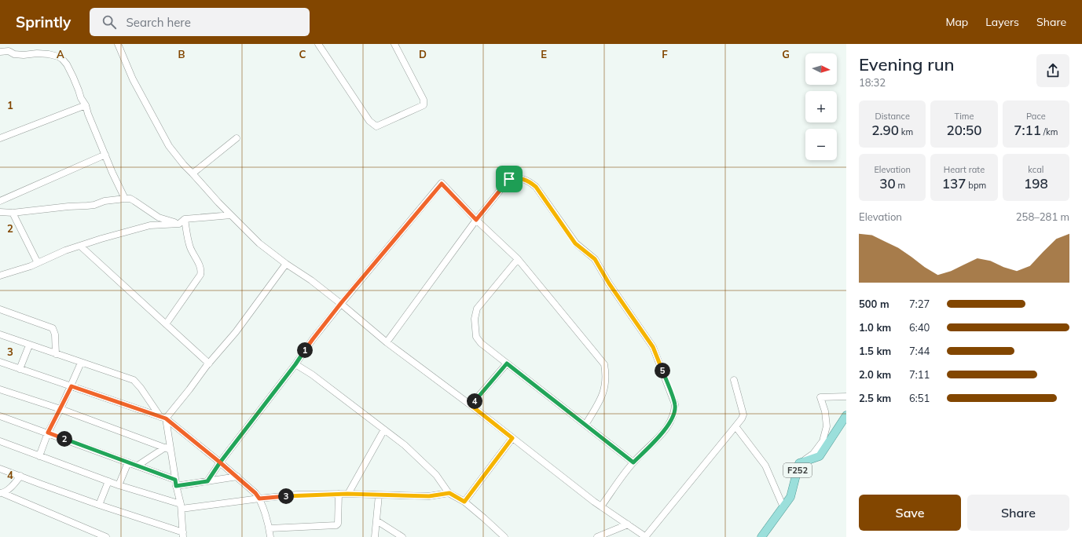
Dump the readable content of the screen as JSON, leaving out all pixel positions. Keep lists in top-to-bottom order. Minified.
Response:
{"streets":{"main road":["F252"]},"north":"right","page":{"header":"Sprintly","search":"Search here","nav":["Map","Layers","Share"],"heading":["Evening run","18:32"],"map_buttons":["+","−"],"stats":[["Distance","2.90 km"],["Time","20:50"],["Pace","7:11 /km"],["Elevation","30 m"],["Heart rate","137 bpm"],["kcal","198"]],"chart":["Elevation","258–281 m"],"list":[{"name":"500 m","note":"7:27"},{"name":"1.0 km","note":"6:40"},{"name":"1.5 km","note":"7:44"},{"name":"2.0 km","note":"7:11"},{"name":"2.5 km","note":"6:51"}],"pins":["1","5","4","2","3"],"buttons":["Save","Share"]},"grid":{"columns":["A","B","C","D","E","F","G"],"rows":["1","2","3","4"]}}
